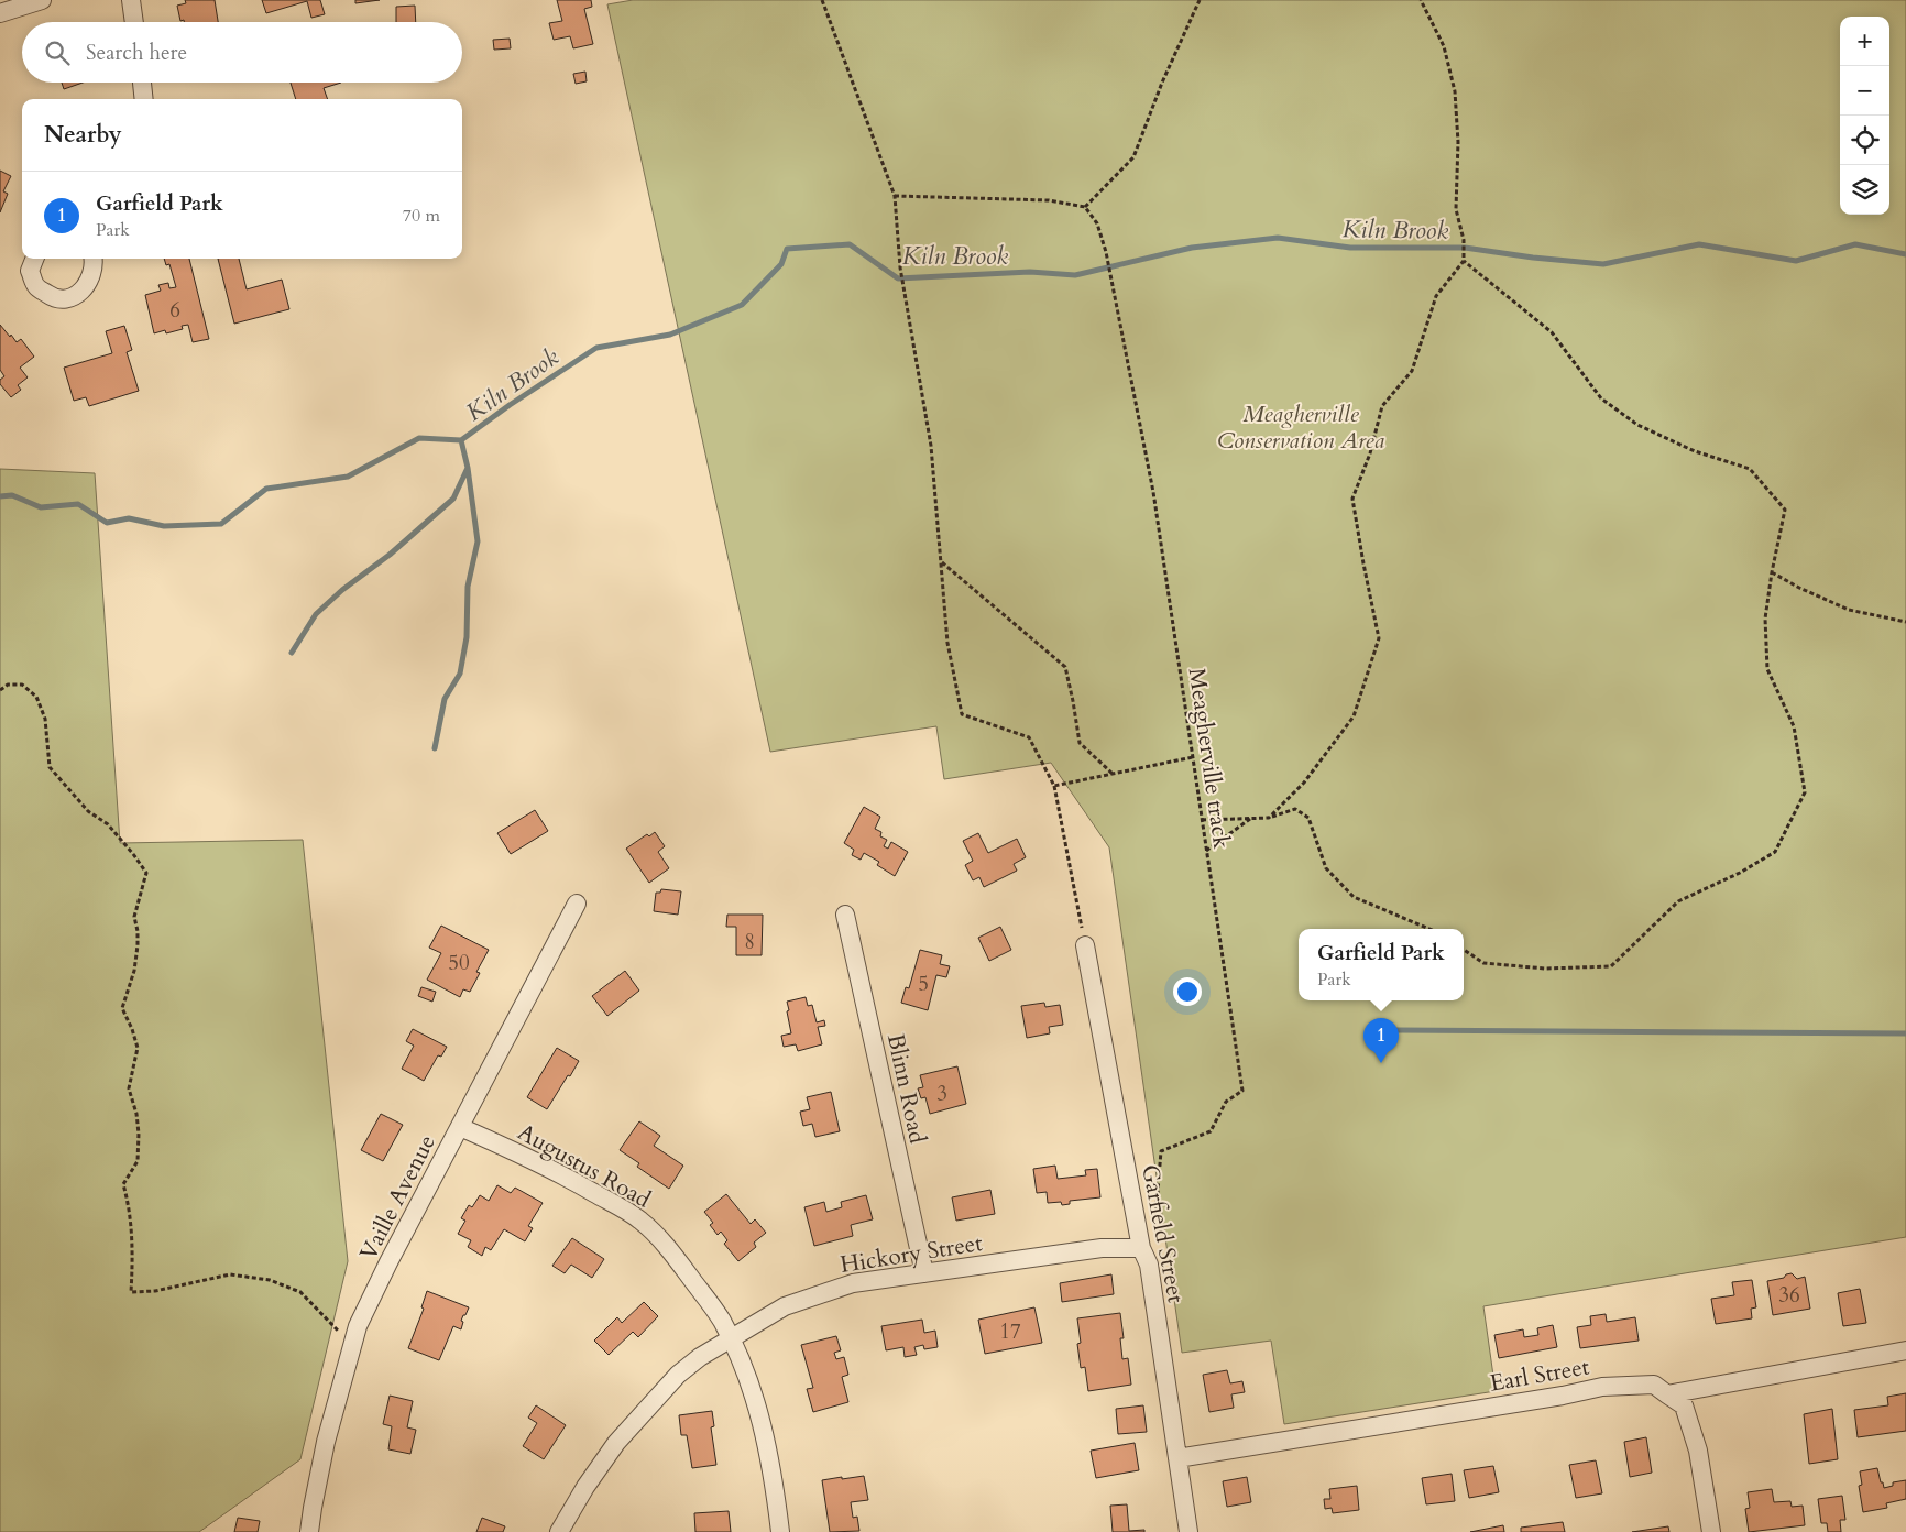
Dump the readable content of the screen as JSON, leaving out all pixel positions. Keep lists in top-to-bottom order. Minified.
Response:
{"streets":{"street":["Blinn Road","Augustus Road","Vaille Avenue","Garfield Street","Hickory Street","Earl Street"],"path":["Meagherville track"]},"crossings":[["Blinn Road","Hickory Street"],["Augustus Road","Vaille Avenue"],["Augustus Road","Hickory Street"],["Garfield Street","Hickory Street"],["Garfield Street","Earl Street"]],"water":["Kiln Brook"],"parks":["Meagherville Conservation Area"],"house_numbers":["6","8","50","5","3","36","17"],"page":{"map_buttons":["+","−"],"search":"Search here","heading":"Nearby","list":[{"mark":"1","name":"Garfield Park","note":"Park","value":"70 m"}],"popup":["Garfield Park","Park"],"pins":"1"}}
